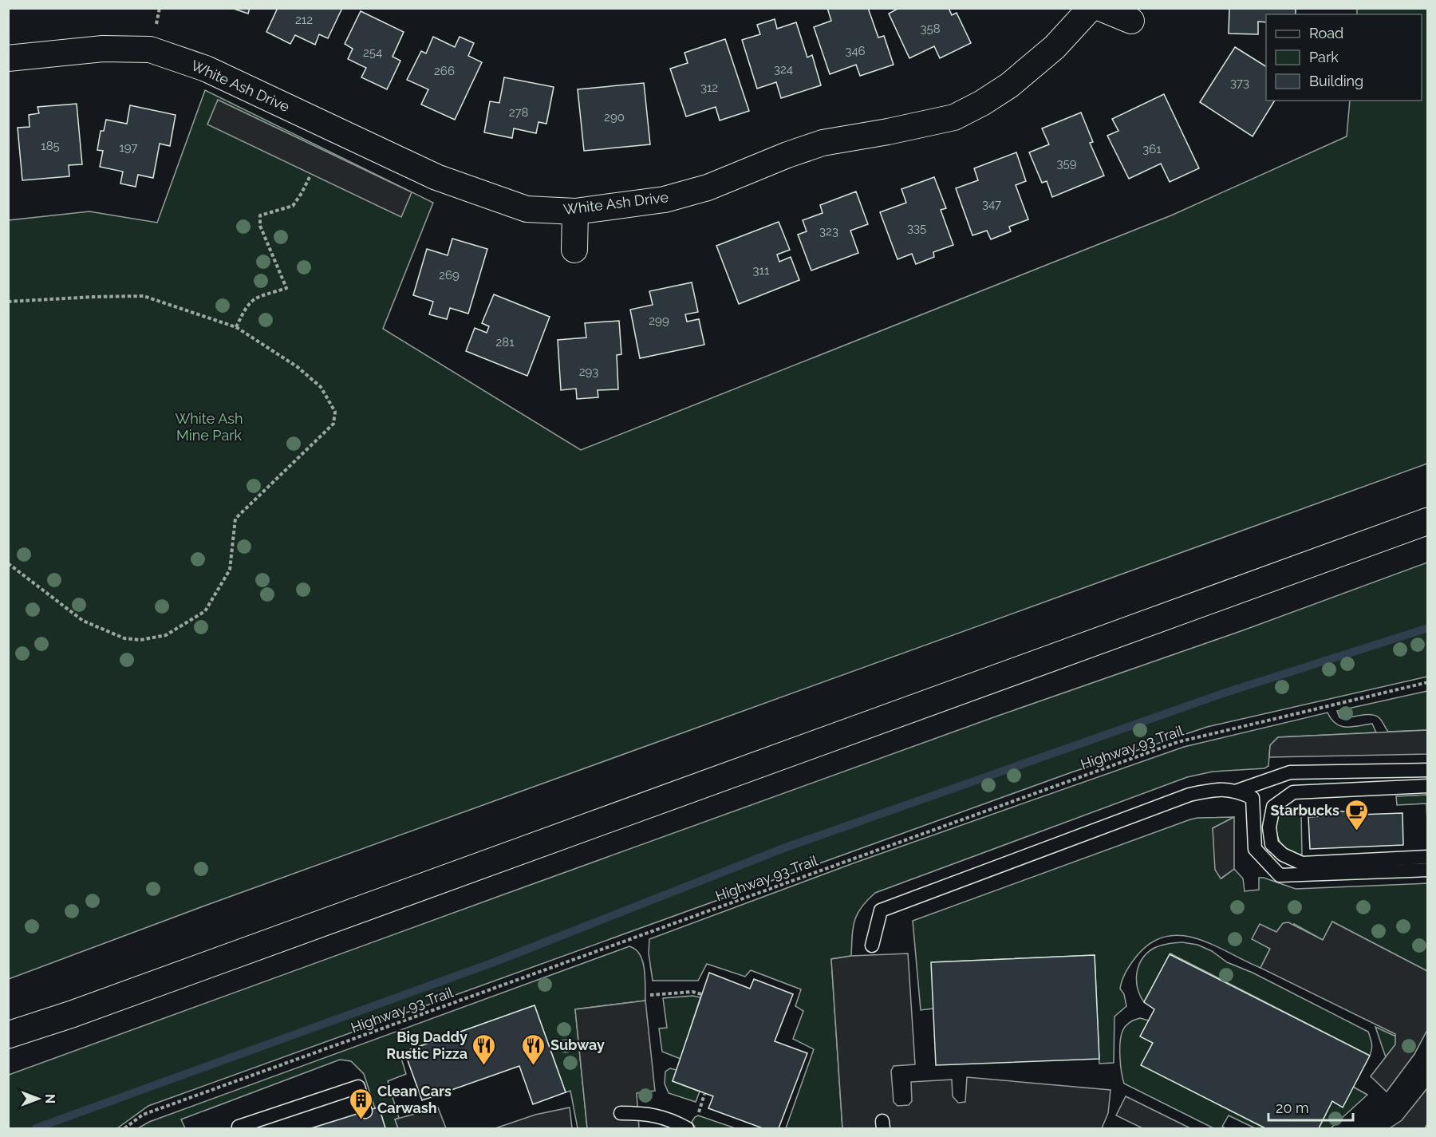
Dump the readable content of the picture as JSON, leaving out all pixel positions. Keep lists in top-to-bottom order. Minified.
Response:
{"streets":{"street":["White Ash Drive"],"path":["Highway 93 Trail"]},"parks":["White Ash Mine Park"],"places":{"cafe":["Starbucks"],"restaurant":["Big Daddy Rustic Pizza","Subway"],"building":["Clean Cars Carwash"]},"house_numbers":["212","358","346","254","324","266","373","312","278","290","185","197","361","359","347","335","323","311","269","299","281","293"],"legend":["Road","Park","Building"],"scale_bar":"20 m","north":"right"}
